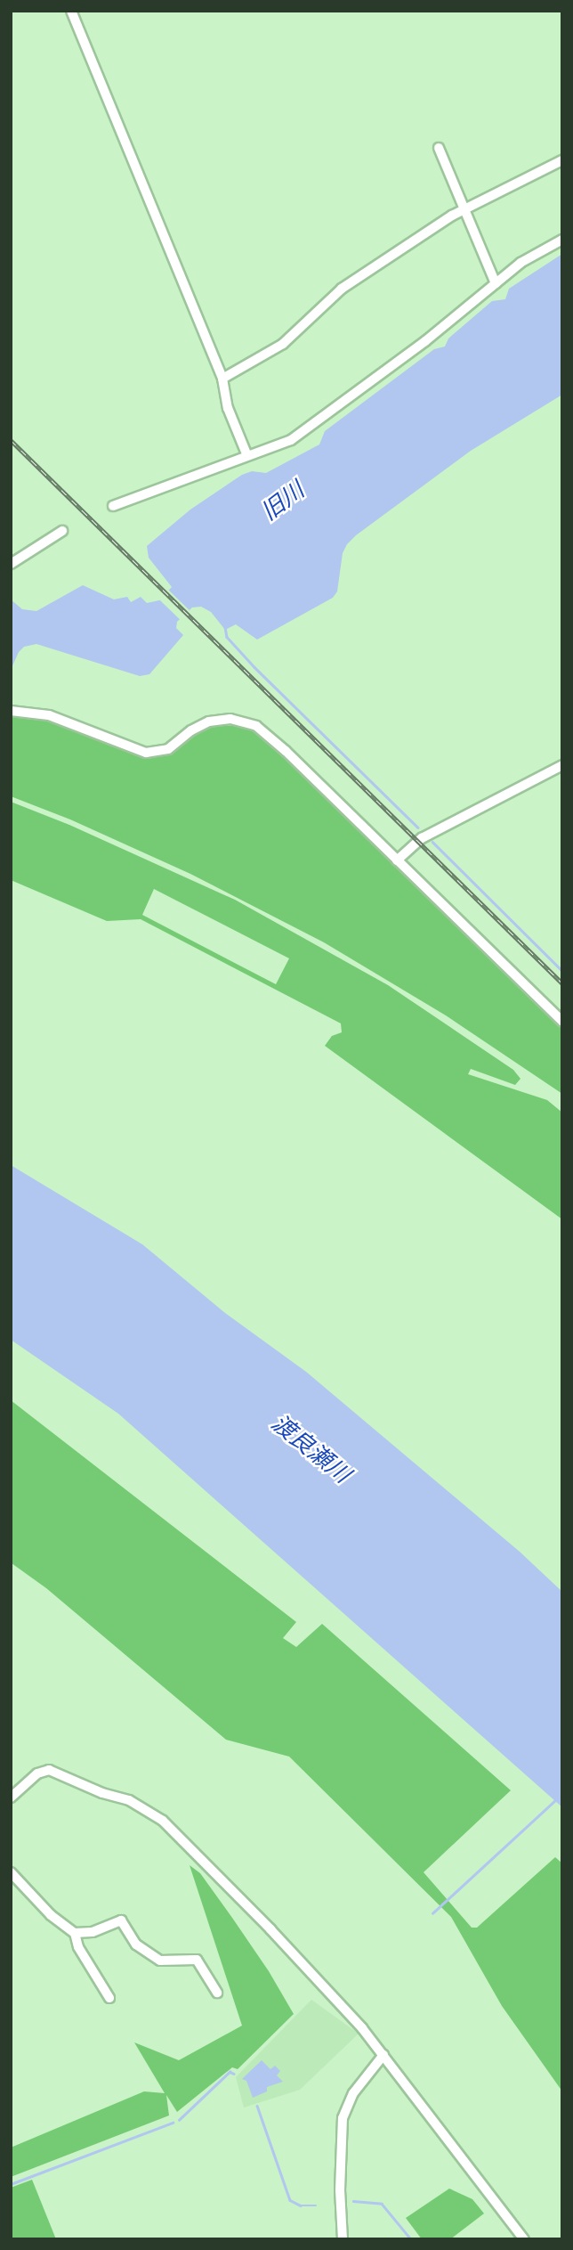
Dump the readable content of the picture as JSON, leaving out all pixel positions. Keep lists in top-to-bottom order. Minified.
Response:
{"water":["旧川","渡良瀬川"]}
